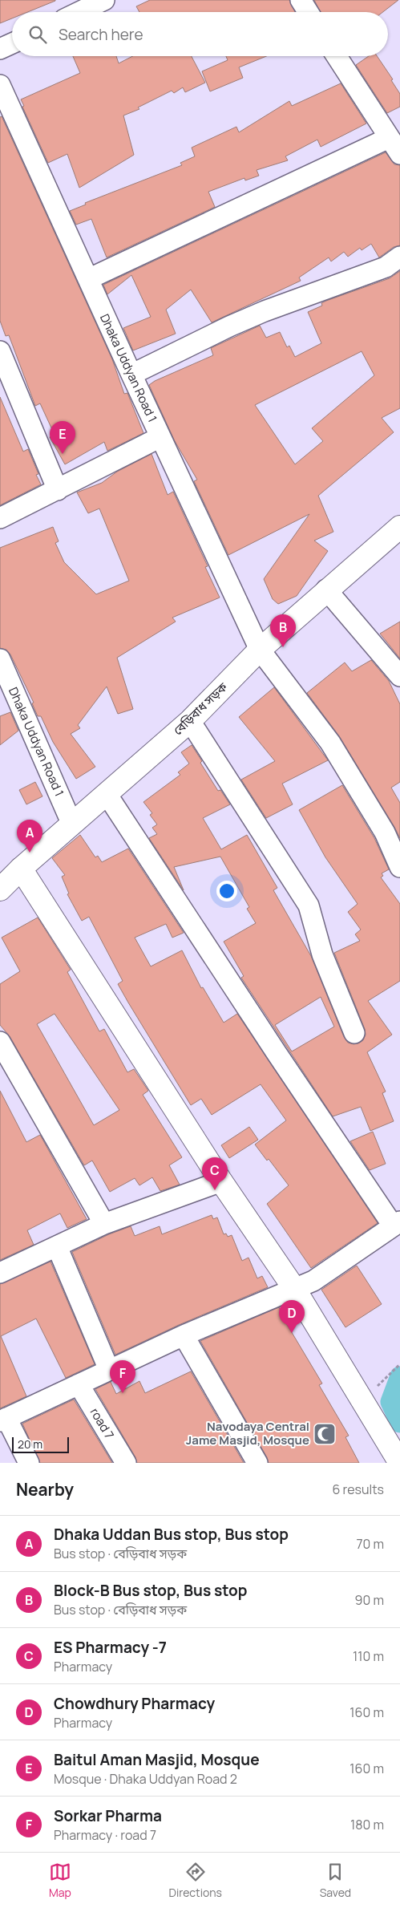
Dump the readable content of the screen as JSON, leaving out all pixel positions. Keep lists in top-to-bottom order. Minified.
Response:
{"streets":{"main road":["বেড়িবাধ সড়ক"],"street":["Dhaka Uddyan Road 1","road 7"]},"crossings":[["Dhaka Uddyan Road 1","বেড়িবাধ সড়ক"]],"places":{"mosque":["Navodaya Central Jame Masjid, Mosque"]},"scale_bar":"20 m","page":{"search":"Search here","pins":["E","B","A","C","D","F"],"scale":"20 m","heading":["Nearby","6 results"],"list":[{"mark":"A","name":"Dhaka Uddan Bus stop, Bus stop","note":"Bus stop · বেড়িবাধ সড়ক","value":"70 m"},{"mark":"B","name":"Block-B Bus stop, Bus stop","note":"Bus stop · বেড়িবাধ সড়ক","value":"90 m"},{"mark":"C","name":"ES Pharmacy -7","note":"Pharmacy","value":"110 m"},{"mark":"D","name":"Chowdhury Pharmacy","note":"Pharmacy","value":"160 m"},{"mark":"E","name":"Baitul Aman Masjid, Mosque","note":"Mosque · Dhaka Uddyan Road 2","value":"160 m"},{"mark":"F","name":"Sorkar Pharma","note":"Pharmacy · road 7","value":"180 m"}],"nav":["Map","Directions","Saved"]}}
